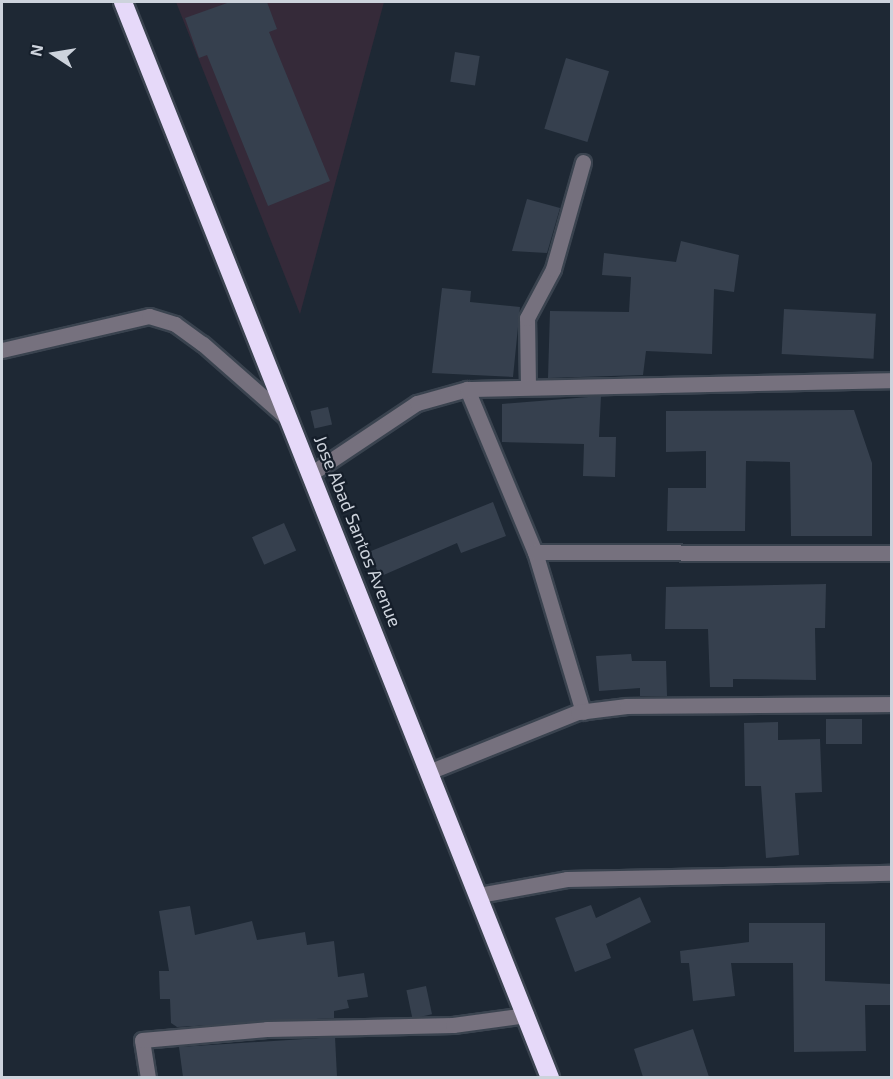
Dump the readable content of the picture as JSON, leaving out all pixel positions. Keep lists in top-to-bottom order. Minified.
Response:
{"streets":{"highway":["Jose Abad Santos Avenue"]},"north":"left"}
